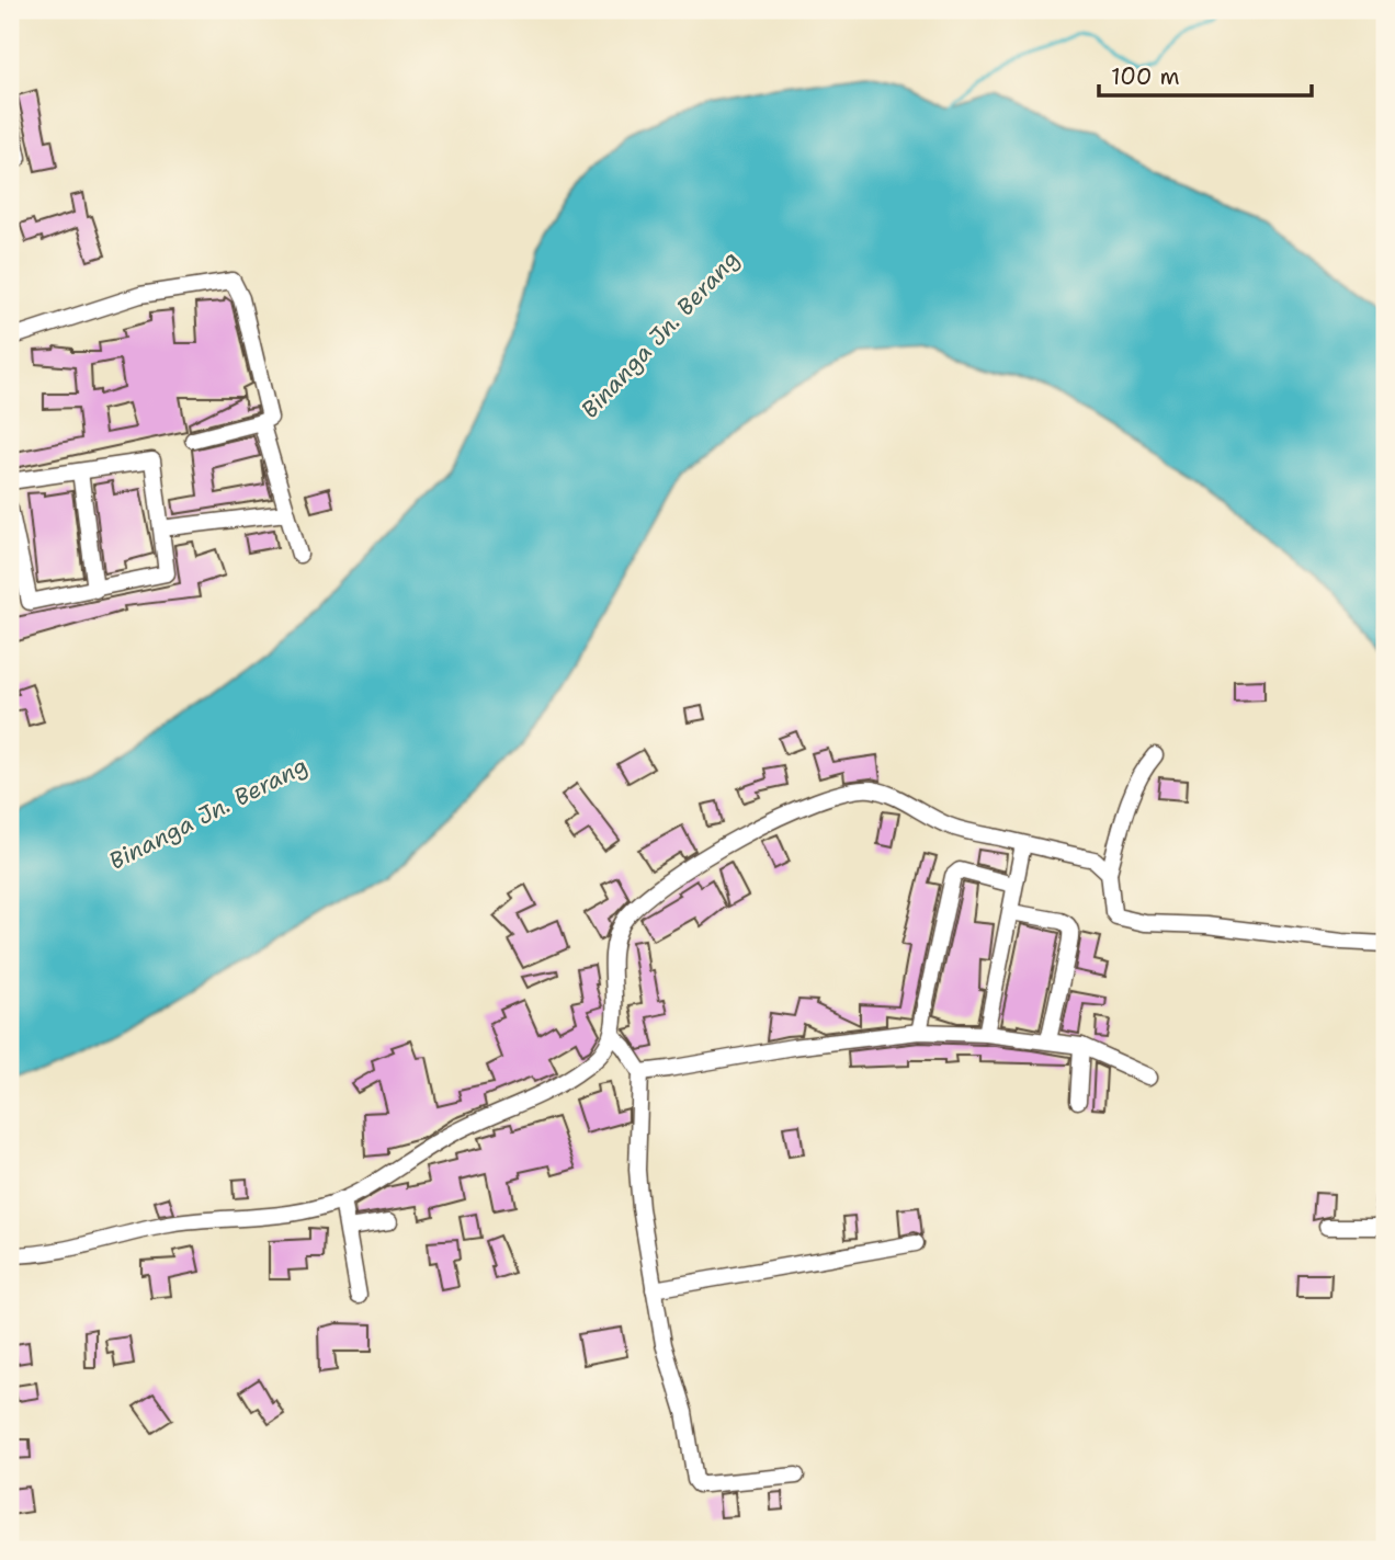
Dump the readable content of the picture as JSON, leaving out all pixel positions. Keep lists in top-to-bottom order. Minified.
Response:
{"water":["Binanga Jn. Berang"],"scale_bar":"100 m"}
